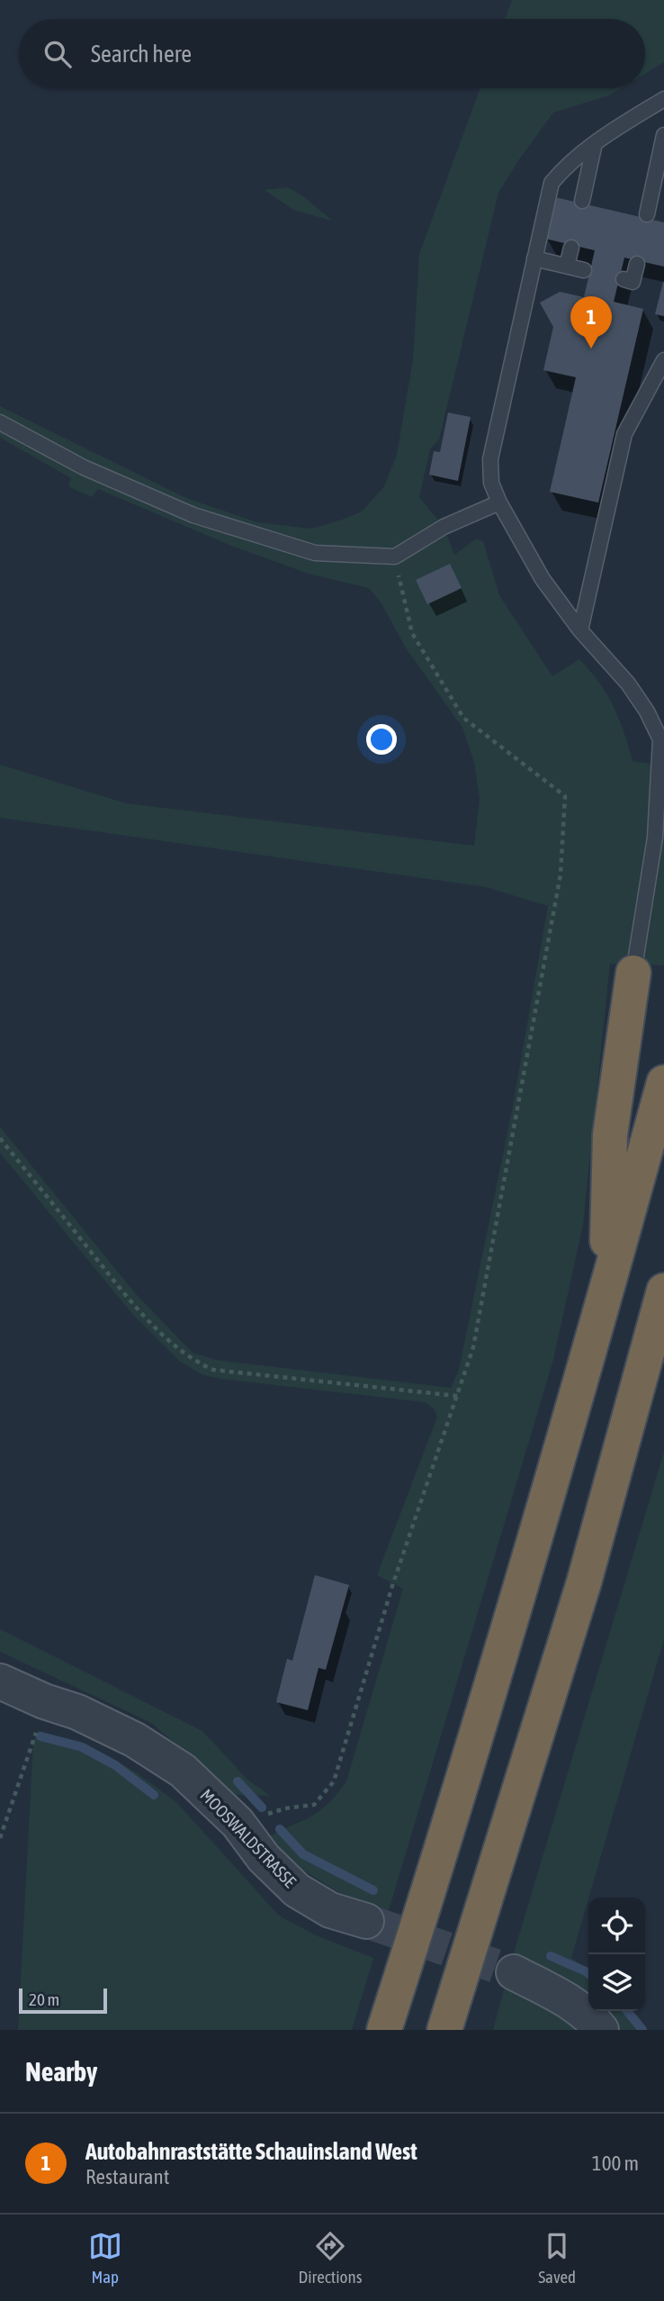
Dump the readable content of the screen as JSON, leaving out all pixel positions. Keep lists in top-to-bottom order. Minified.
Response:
{"streets":{"street":["MOOSWALDSTRASSE"]},"scale_bar":"20 m","page":{"search":"Search here","pins":"1","scale":"20 m","heading":"Nearby","list":[{"mark":"1","name":"Autobahnraststätte Schauinsland West","note":"Restaurant","value":"100 m"}],"nav":["Map","Directions","Saved"]}}
